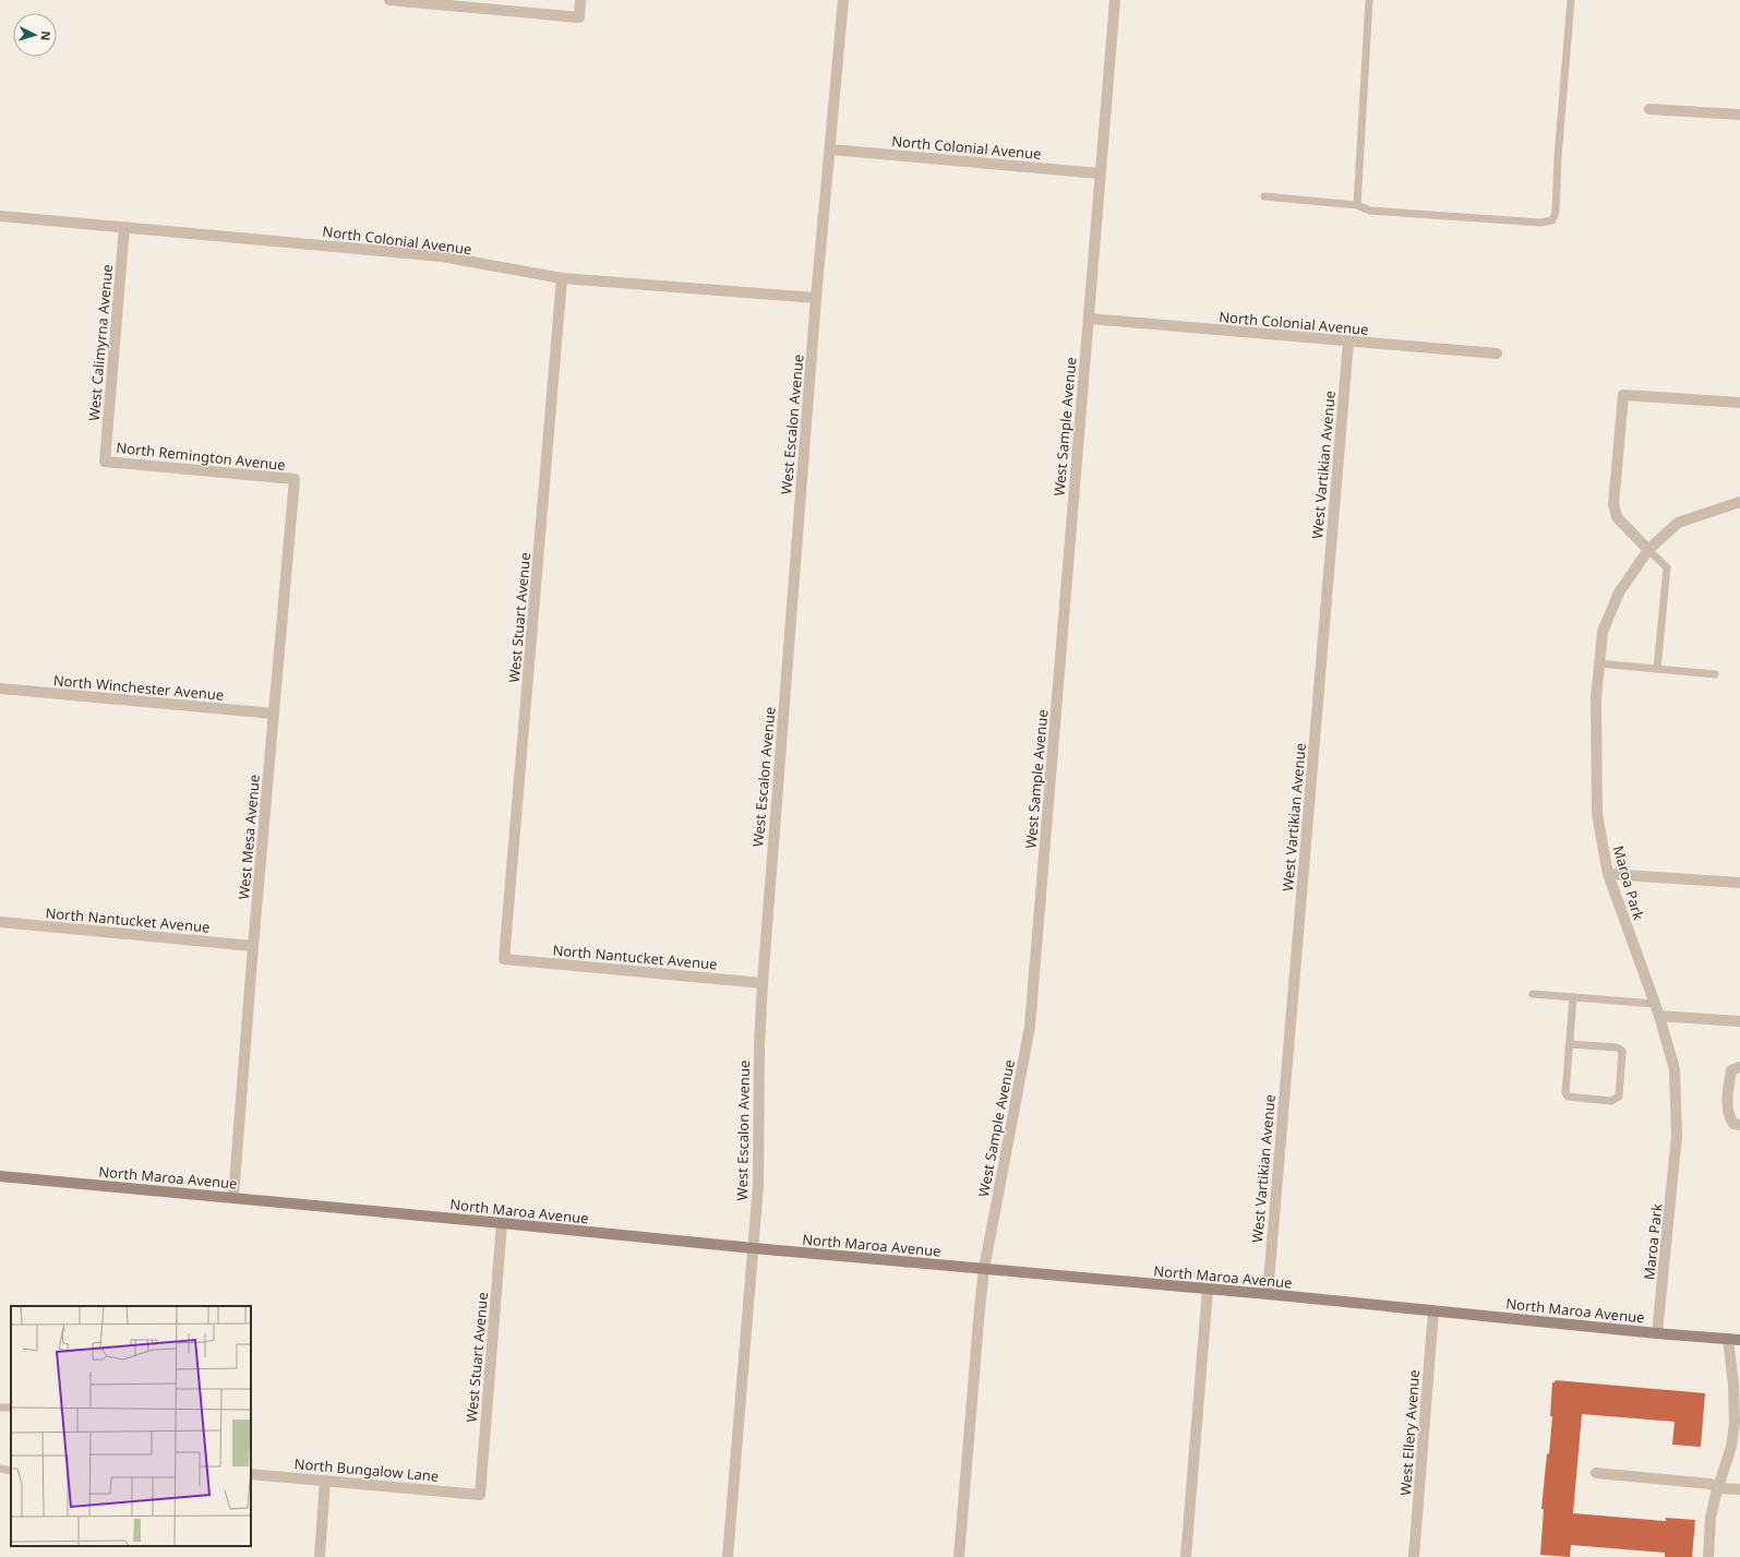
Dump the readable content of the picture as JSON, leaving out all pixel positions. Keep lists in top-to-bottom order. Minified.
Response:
{"streets":{"main road":["North Maroa Avenue"],"street":["North Colonial Avenue","West Calimyrna Avenue","West Escalon Avenue","West Sample Avenue","North Remington Avenue","West Vartikian Avenue","West Stuart Avenue","North Winchester Avenue","West Mesa Avenue","Maroa Park","North Nantucket Avenue","West Ellery Avenue","North Bungalow Lane"]},"crossings":[["North Colonial Avenue","West Calimyrna Avenue"],["North Colonial Avenue","West Escalon Avenue"],["North Colonial Avenue","West Sample Avenue"],["North Colonial Avenue","West Vartikian Avenue"],["North Colonial Avenue","West Stuart Avenue"],["West Calimyrna Avenue","North Remington Avenue"],["West Escalon Avenue","North Nantucket Avenue"],["West Escalon Avenue","North Maroa Avenue"],["West Sample Avenue","North Maroa Avenue"],["North Remington Avenue","West Mesa Avenue"],["West Vartikian Avenue","North Maroa Avenue"],["West Stuart Avenue","North Nantucket Avenue"],["West Stuart Avenue","North Maroa Avenue"],["West Stuart Avenue","North Bungalow Lane"],["North Winchester Avenue","West Mesa Avenue"],["West Mesa Avenue","North Nantucket Avenue"],["West Mesa Avenue","North Maroa Avenue"],["Maroa Park","North Maroa Avenue"],["North Maroa Avenue","West Ellery Avenue"]],"north":"right"}
